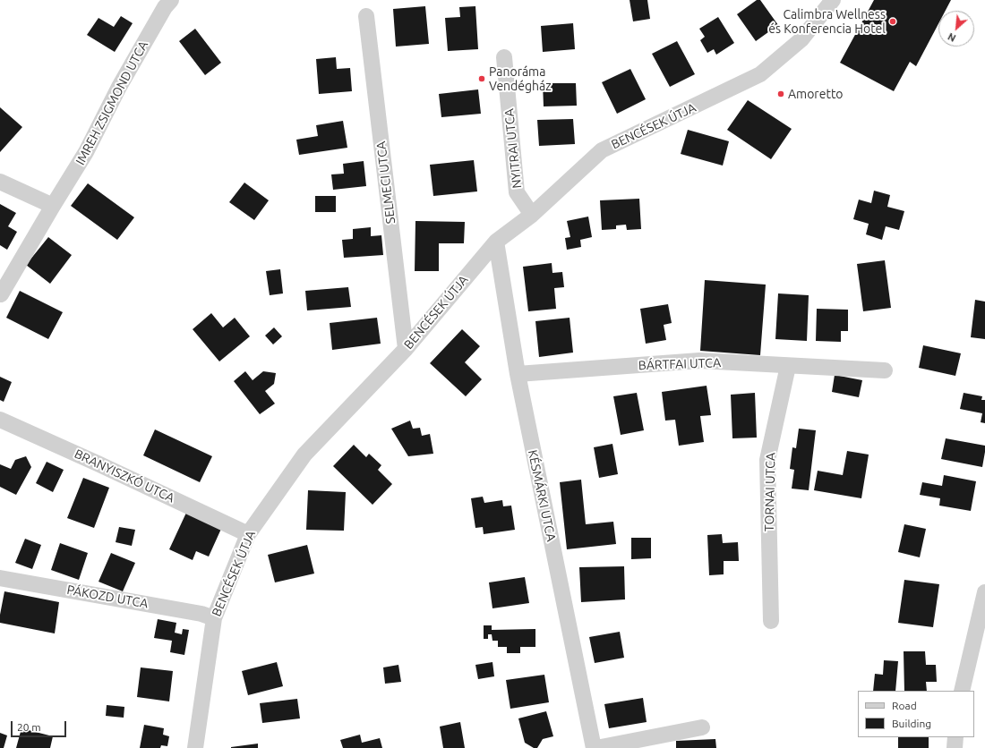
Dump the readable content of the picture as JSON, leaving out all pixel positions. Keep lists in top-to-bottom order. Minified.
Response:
{"streets":{"street":["IMREH ZSIGMOND UTCA","BENCÉSEK ÚTJA","NYITRAI UTCA","SELMECI UTCA","BÁRTFAI UTCA","BRANYISZKÓ UTCA","TORNAI UTCA","KÉSMÁRKI UTCA","PÁKOZD UTCA"]},"crossings":[["BENCÉSEK ÚTJA","NYITRAI UTCA"],["BENCÉSEK ÚTJA","SELMECI UTCA"],["BENCÉSEK ÚTJA","BRANYISZKÓ UTCA"],["BENCÉSEK ÚTJA","KÉSMÁRKI UTCA"],["BENCÉSEK ÚTJA","PÁKOZD UTCA"],["BÁRTFAI UTCA","TORNAI UTCA"],["BÁRTFAI UTCA","KÉSMÁRKI UTCA"]],"places":["Calimbra Wellness és Konferencia Hotel","Panoráma Vendégház","Amoretto"],"legend":["Road","Building"],"scale_bar":"20 m","north":"bottom left"}
